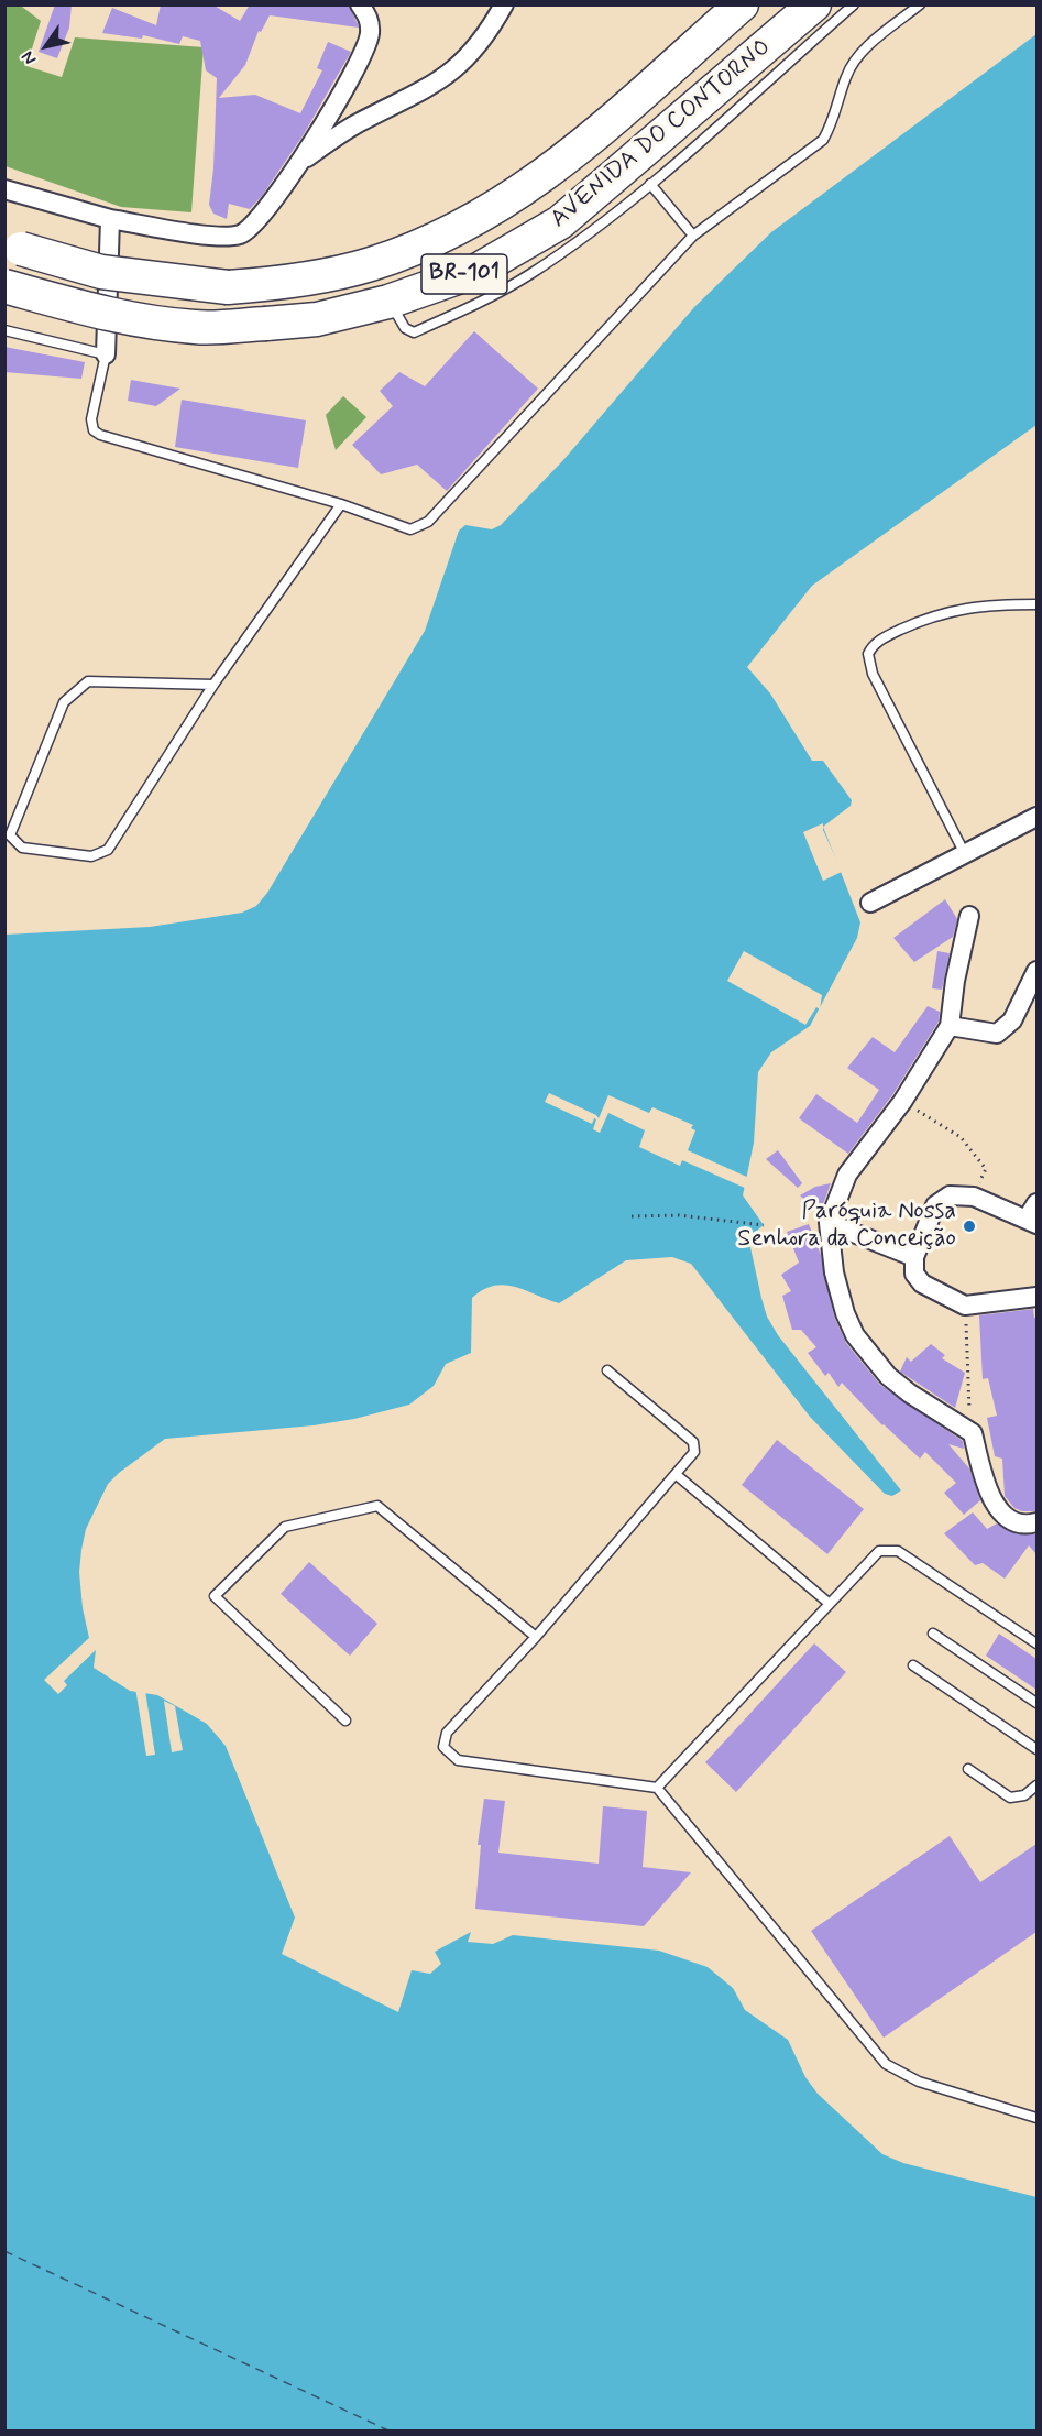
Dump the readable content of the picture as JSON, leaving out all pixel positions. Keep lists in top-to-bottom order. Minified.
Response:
{"streets":{"highway":["AVENIDA DO CONTORNO","BR-101"]},"places":["Paróquia Nossa Senhora da Conceição"],"north":"bottom left"}
